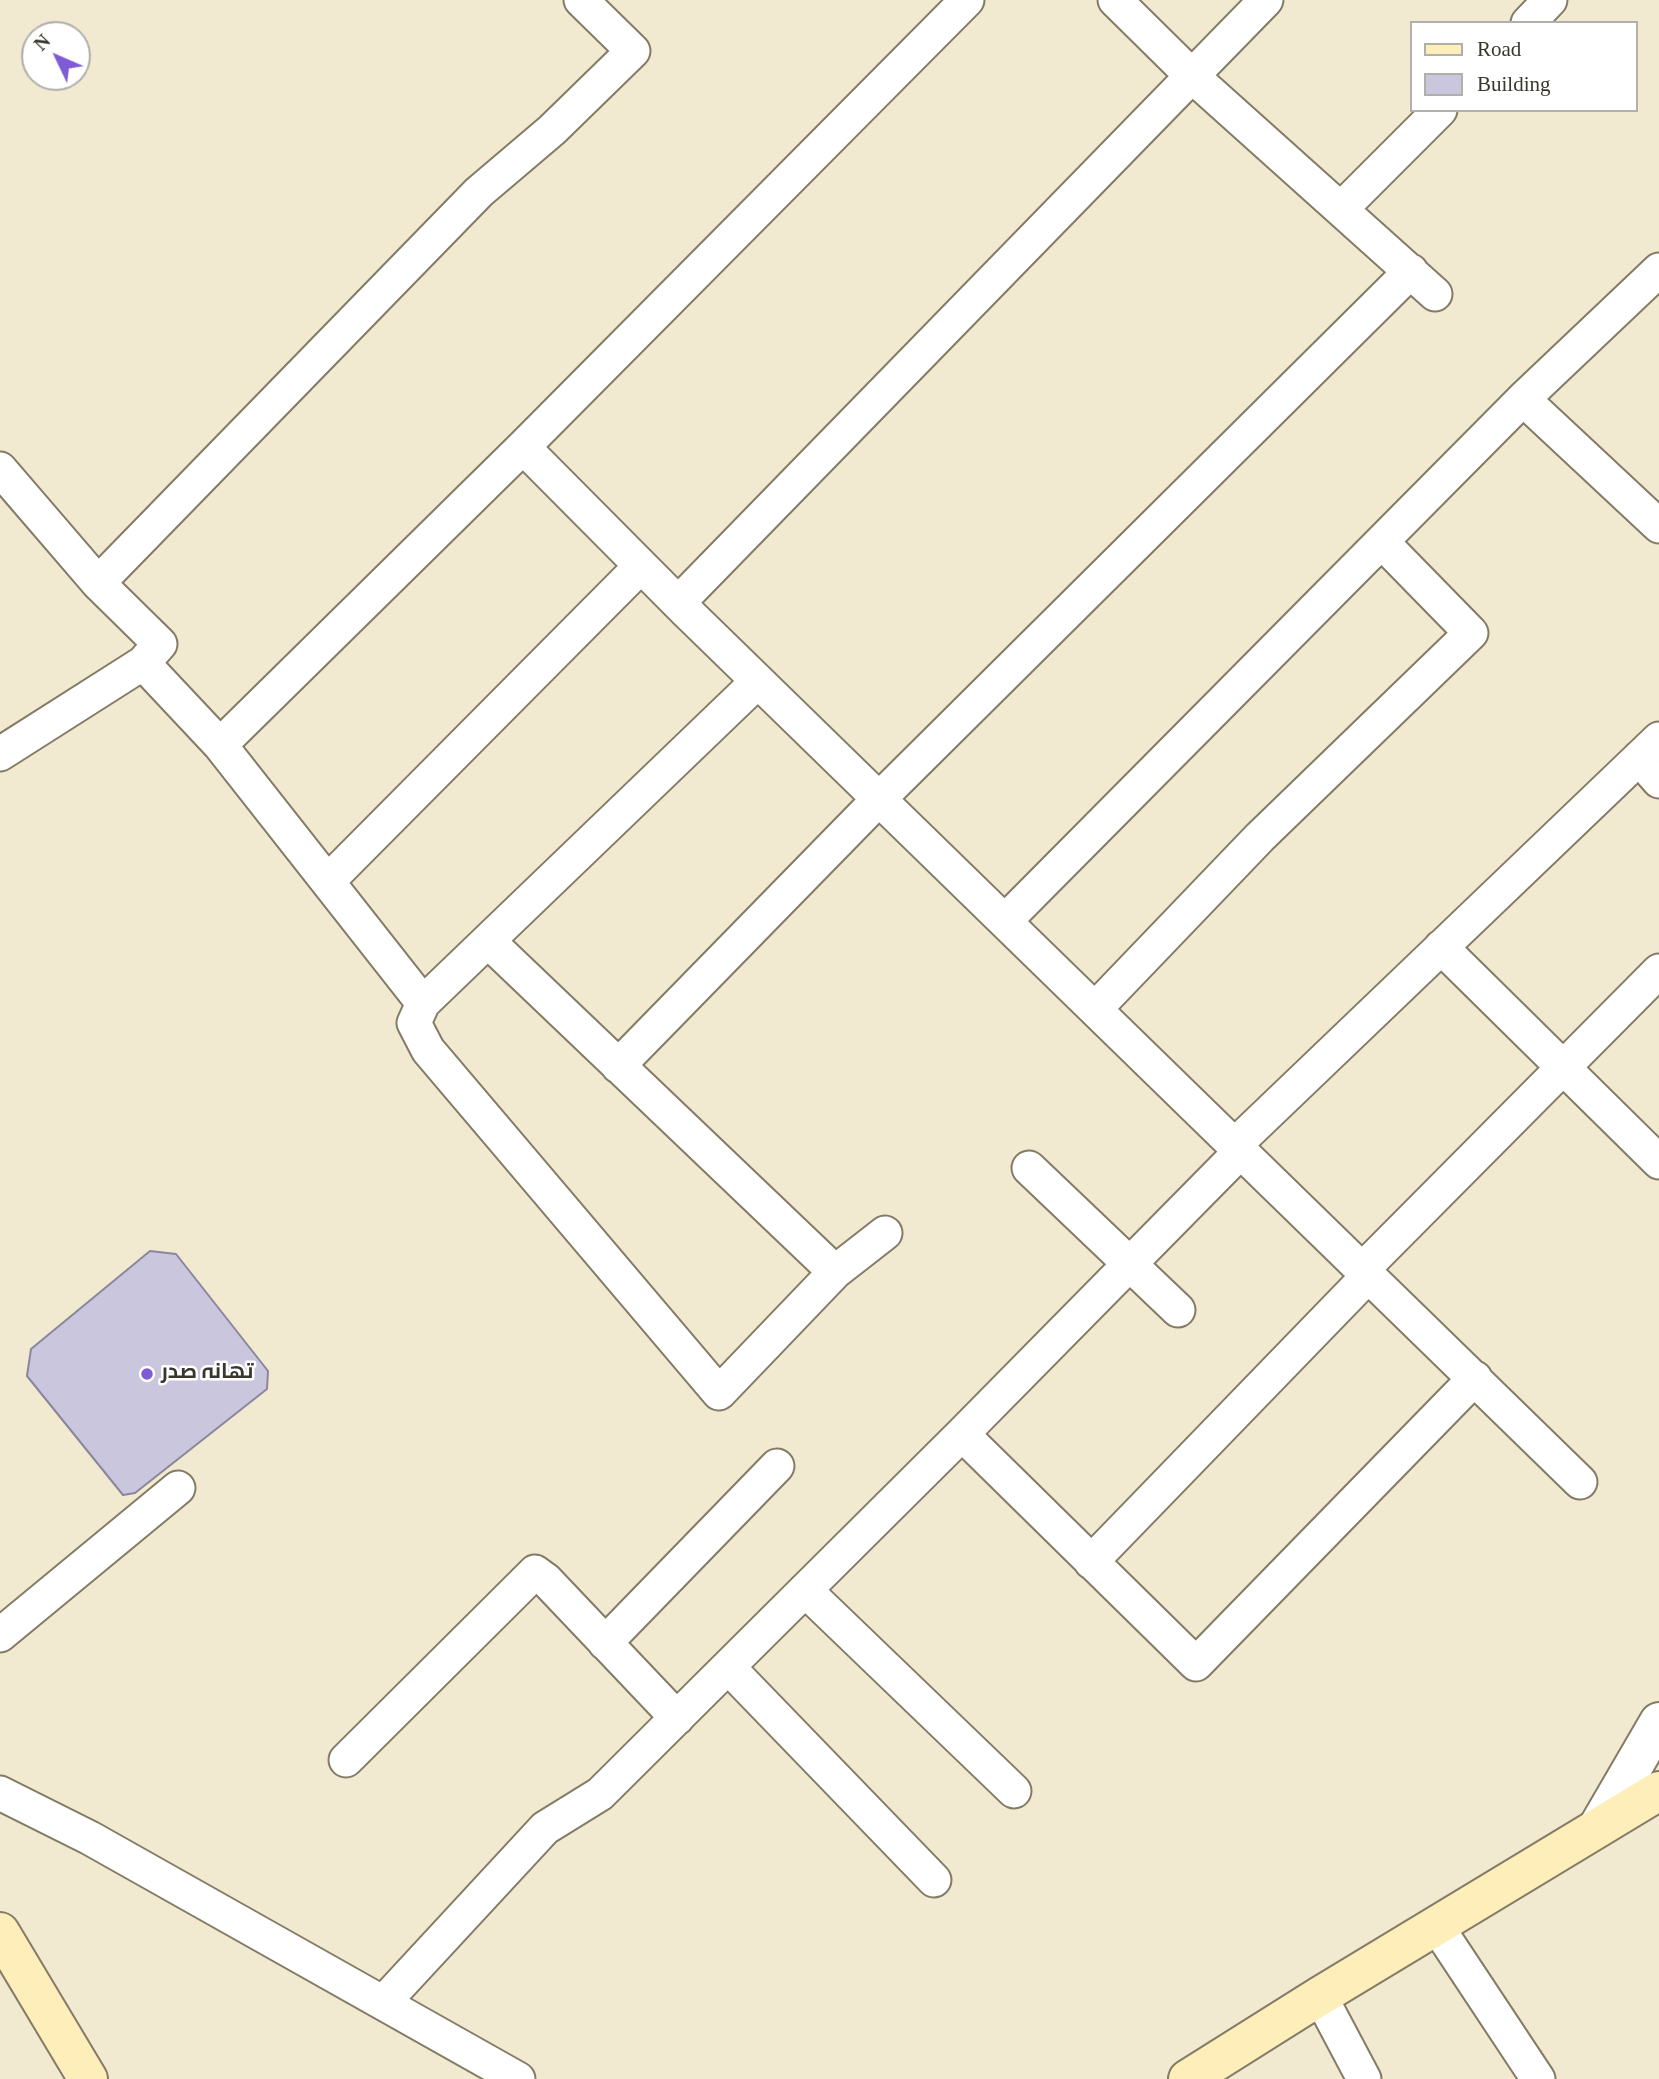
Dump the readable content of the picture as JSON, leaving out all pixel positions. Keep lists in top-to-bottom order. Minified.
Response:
{"places":["تھانہ صدر"],"legend":["Road","Building"],"north":"top left"}
